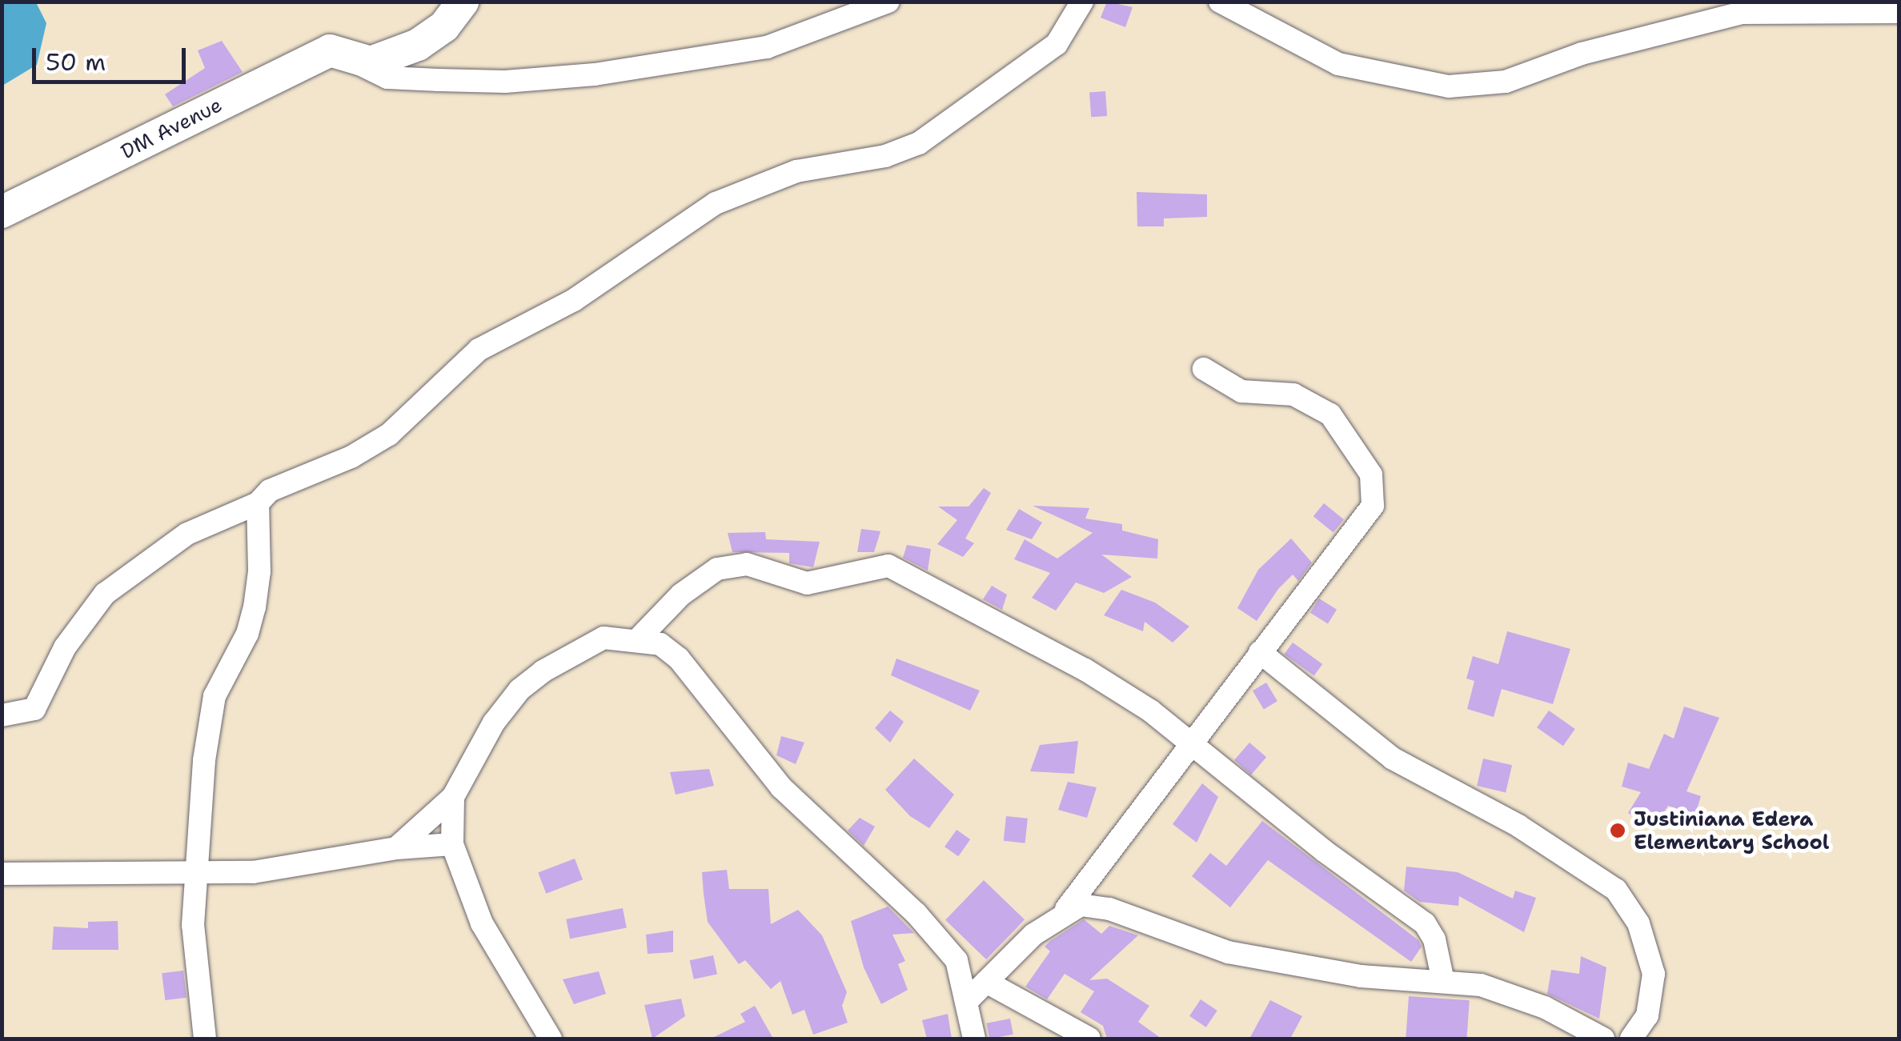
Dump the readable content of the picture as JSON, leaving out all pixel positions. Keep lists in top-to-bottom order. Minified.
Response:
{"streets":{"main road":["DM Avenue"]},"places":["Justiniana Edera Elementary School"],"scale_bar":"50 m"}
